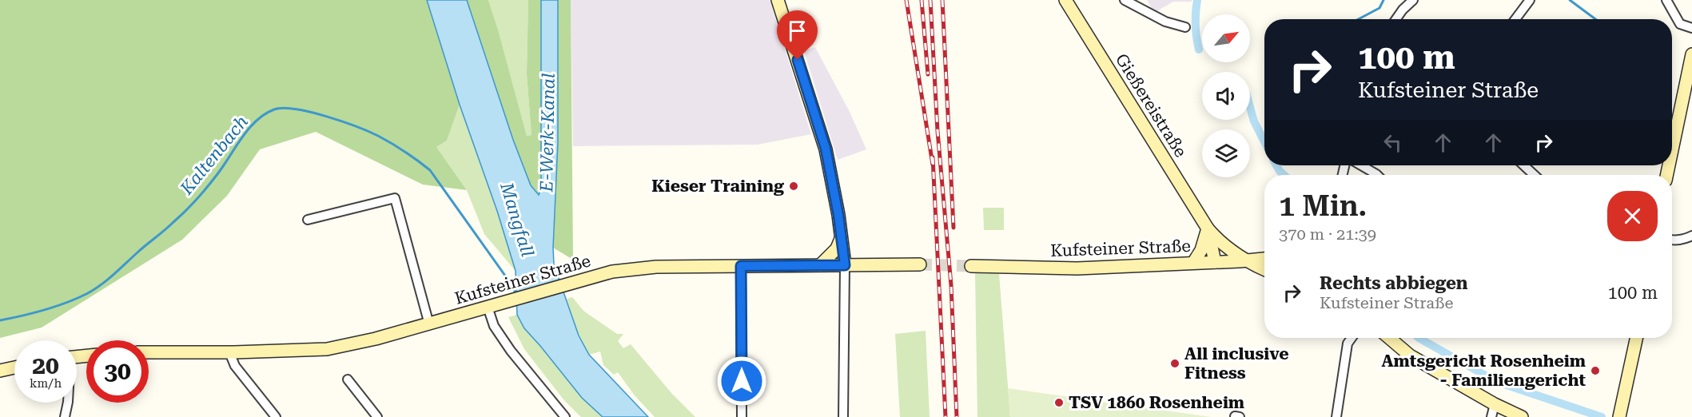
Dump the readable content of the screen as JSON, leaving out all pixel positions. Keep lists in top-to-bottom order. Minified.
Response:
{"streets":{"main road":["Gießereistraße","Kufsteiner Straße"]},"crossings":[["Gießereistraße","Kufsteiner Straße"]],"water":["E-Werk-Kanal","Kaltenbach","Mangfall"],"places":["Kieser Training","All inclusive Fitness","Amtsgericht Rosenheim - Familiengericht","TSV 1860 Rosenheim"],"north":"top right","page":{"turn":["100 m","Kufsteiner Straße"],"heading":["1 Min.","370 m · 21:39"],"list":[{"name":"Rechts abbiegen","note":"Kufsteiner Straße","value":"100 m"}],"speed":"20 km/h","limit":"30"}}
